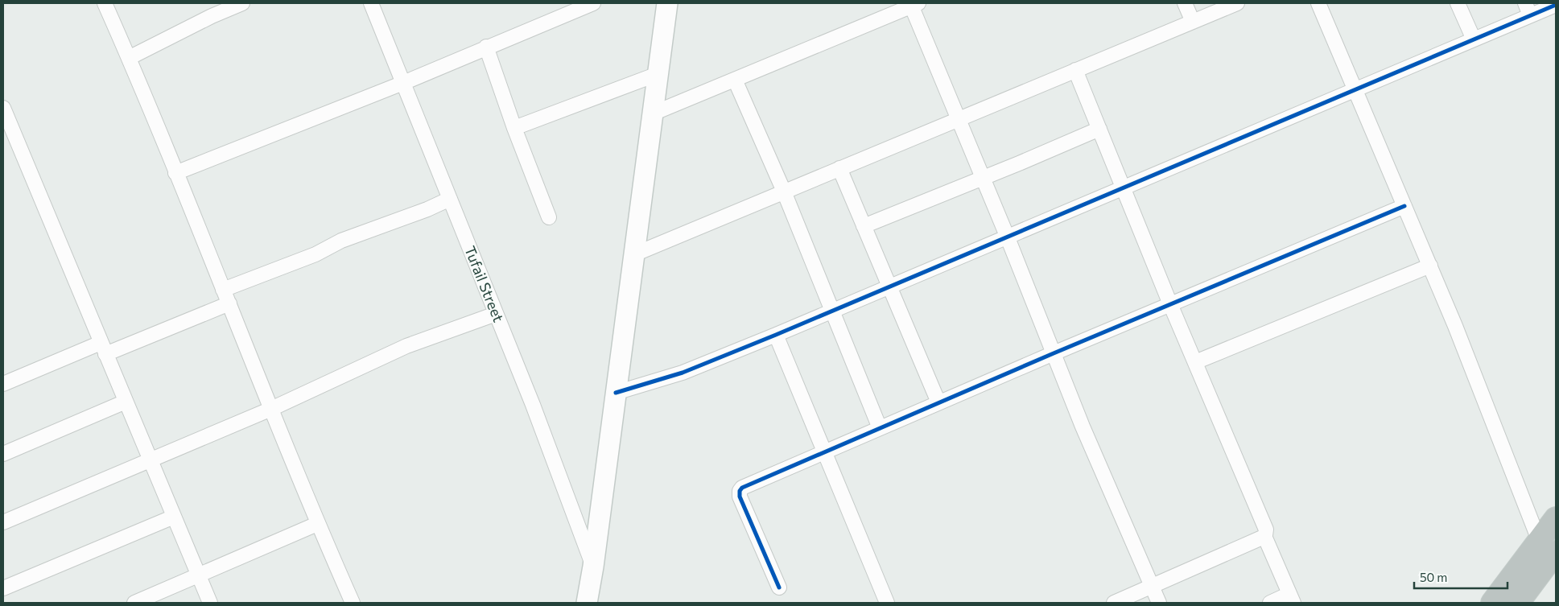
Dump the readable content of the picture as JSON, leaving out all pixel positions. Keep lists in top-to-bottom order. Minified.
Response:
{"streets":{"street":["Tufail Street"]},"scale_bar":"50 m"}
